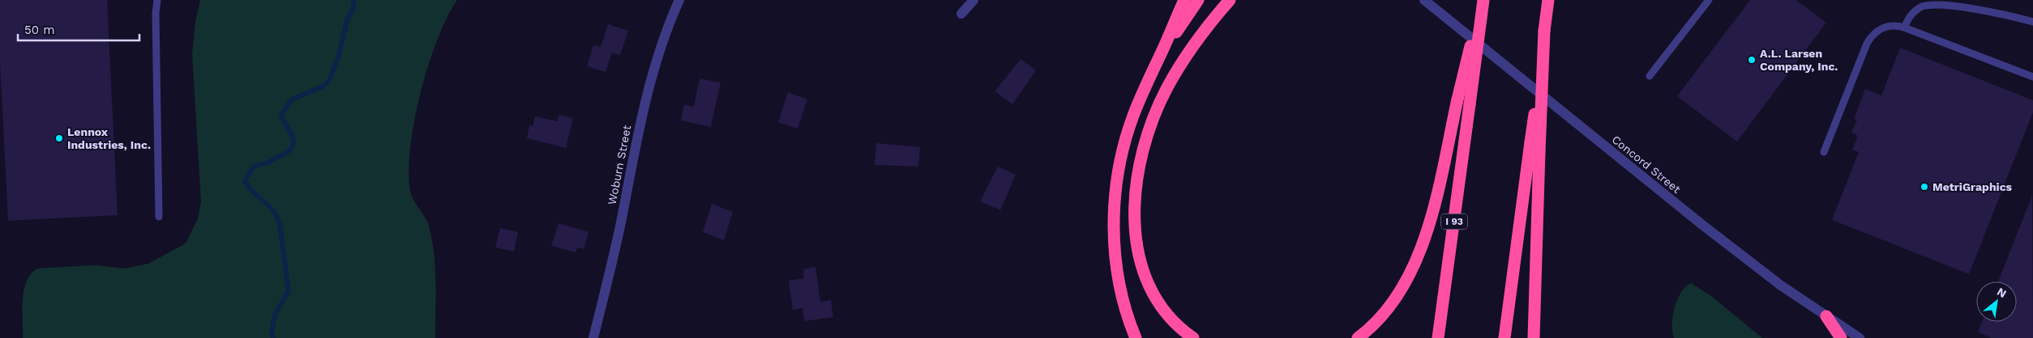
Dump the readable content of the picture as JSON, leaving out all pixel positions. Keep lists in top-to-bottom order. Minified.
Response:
{"streets":{"highway":["I 93"],"street":["Concord Street","Woburn Street"]},"places":["A.L. Larsen Company, Inc.","Lennox Industries, Inc.","MetriGraphics"],"scale_bar":"50 m","north":"top right"}
